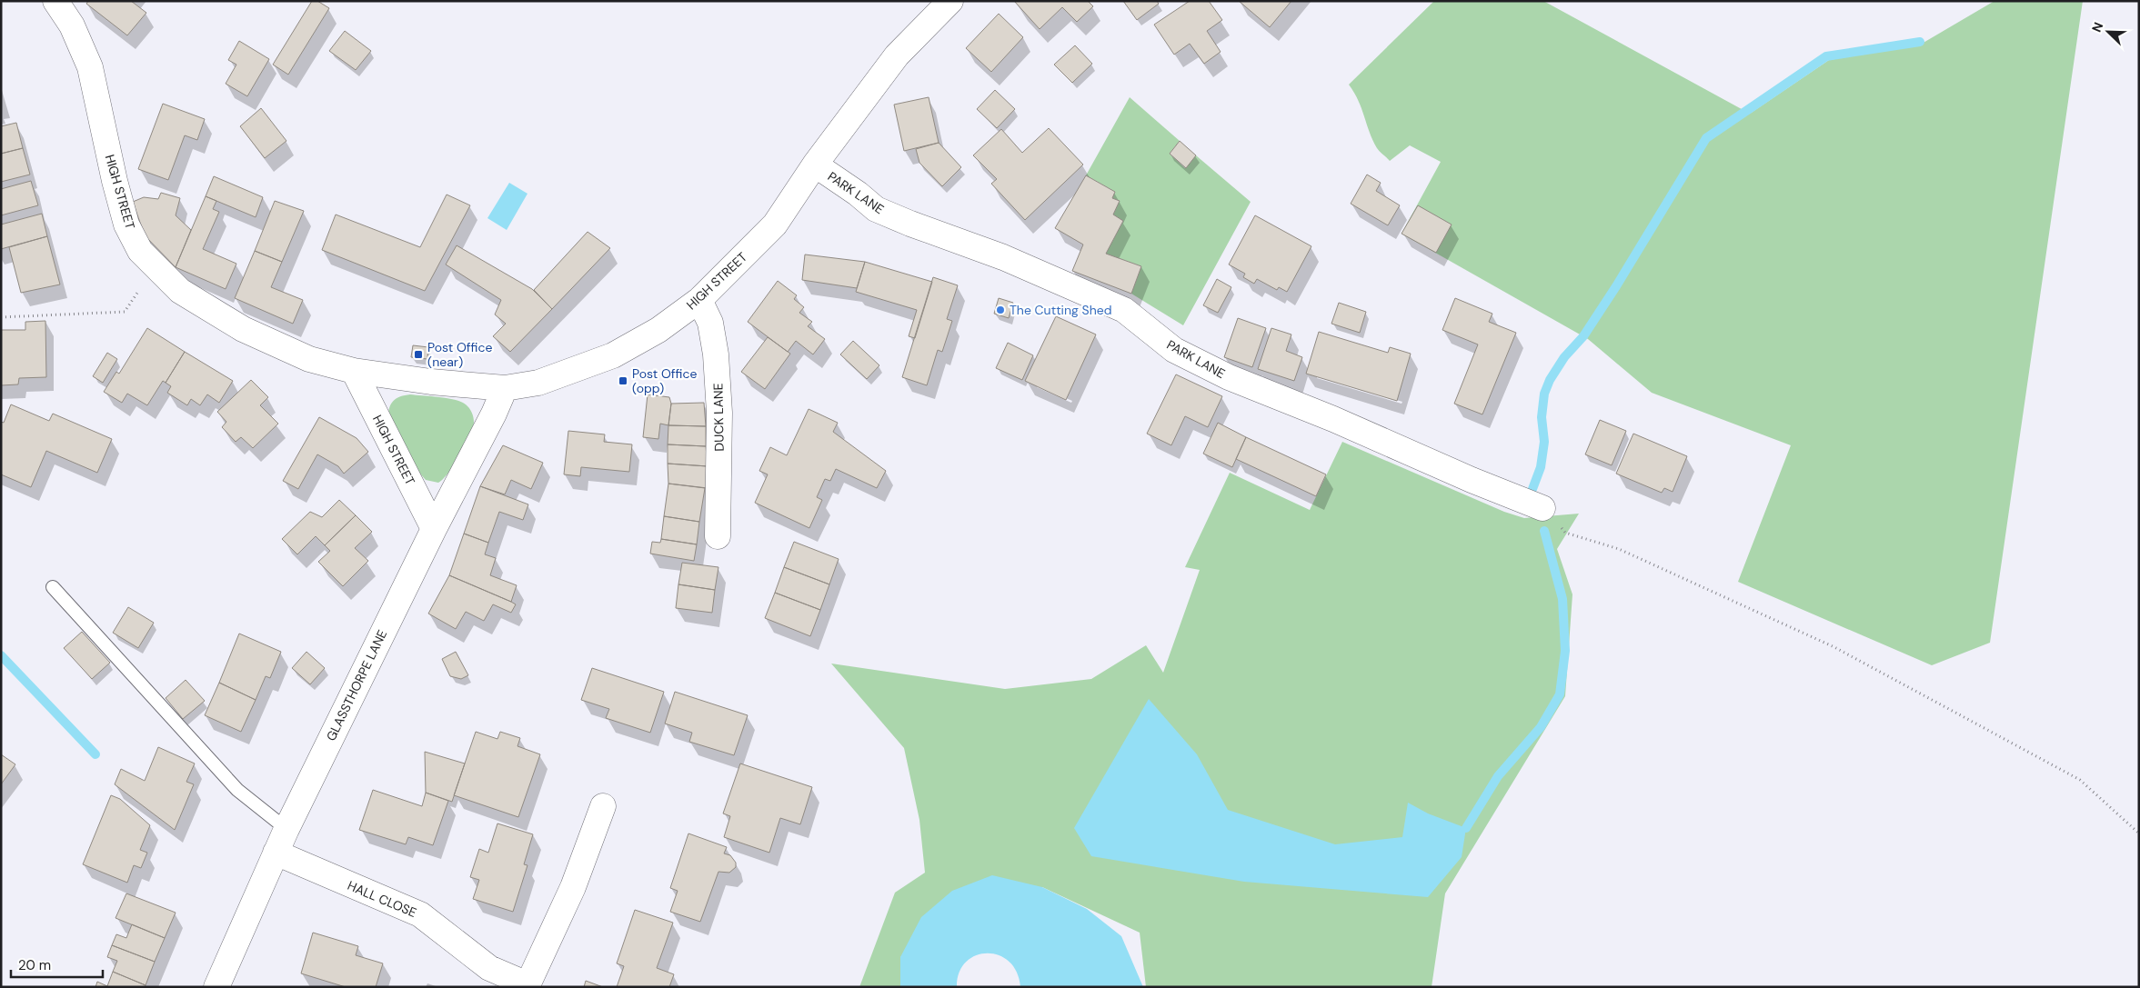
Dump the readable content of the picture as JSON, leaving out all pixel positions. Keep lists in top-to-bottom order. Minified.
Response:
{"streets":{"street":["HIGH STREET","PARK LANE","DUCK LANE","GLASSTHORPE LANE","HALL CLOSE"]},"crossings":[["HIGH STREET","PARK LANE"],["HIGH STREET","DUCK LANE"],["HIGH STREET","GLASSTHORPE LANE"],["GLASSTHORPE LANE","HALL CLOSE"]],"places":{"other":["The Cutting Shed"],"transit":["Post Office (near)","Post Office (opp)"]},"scale_bar":"20 m","north":"top left"}
